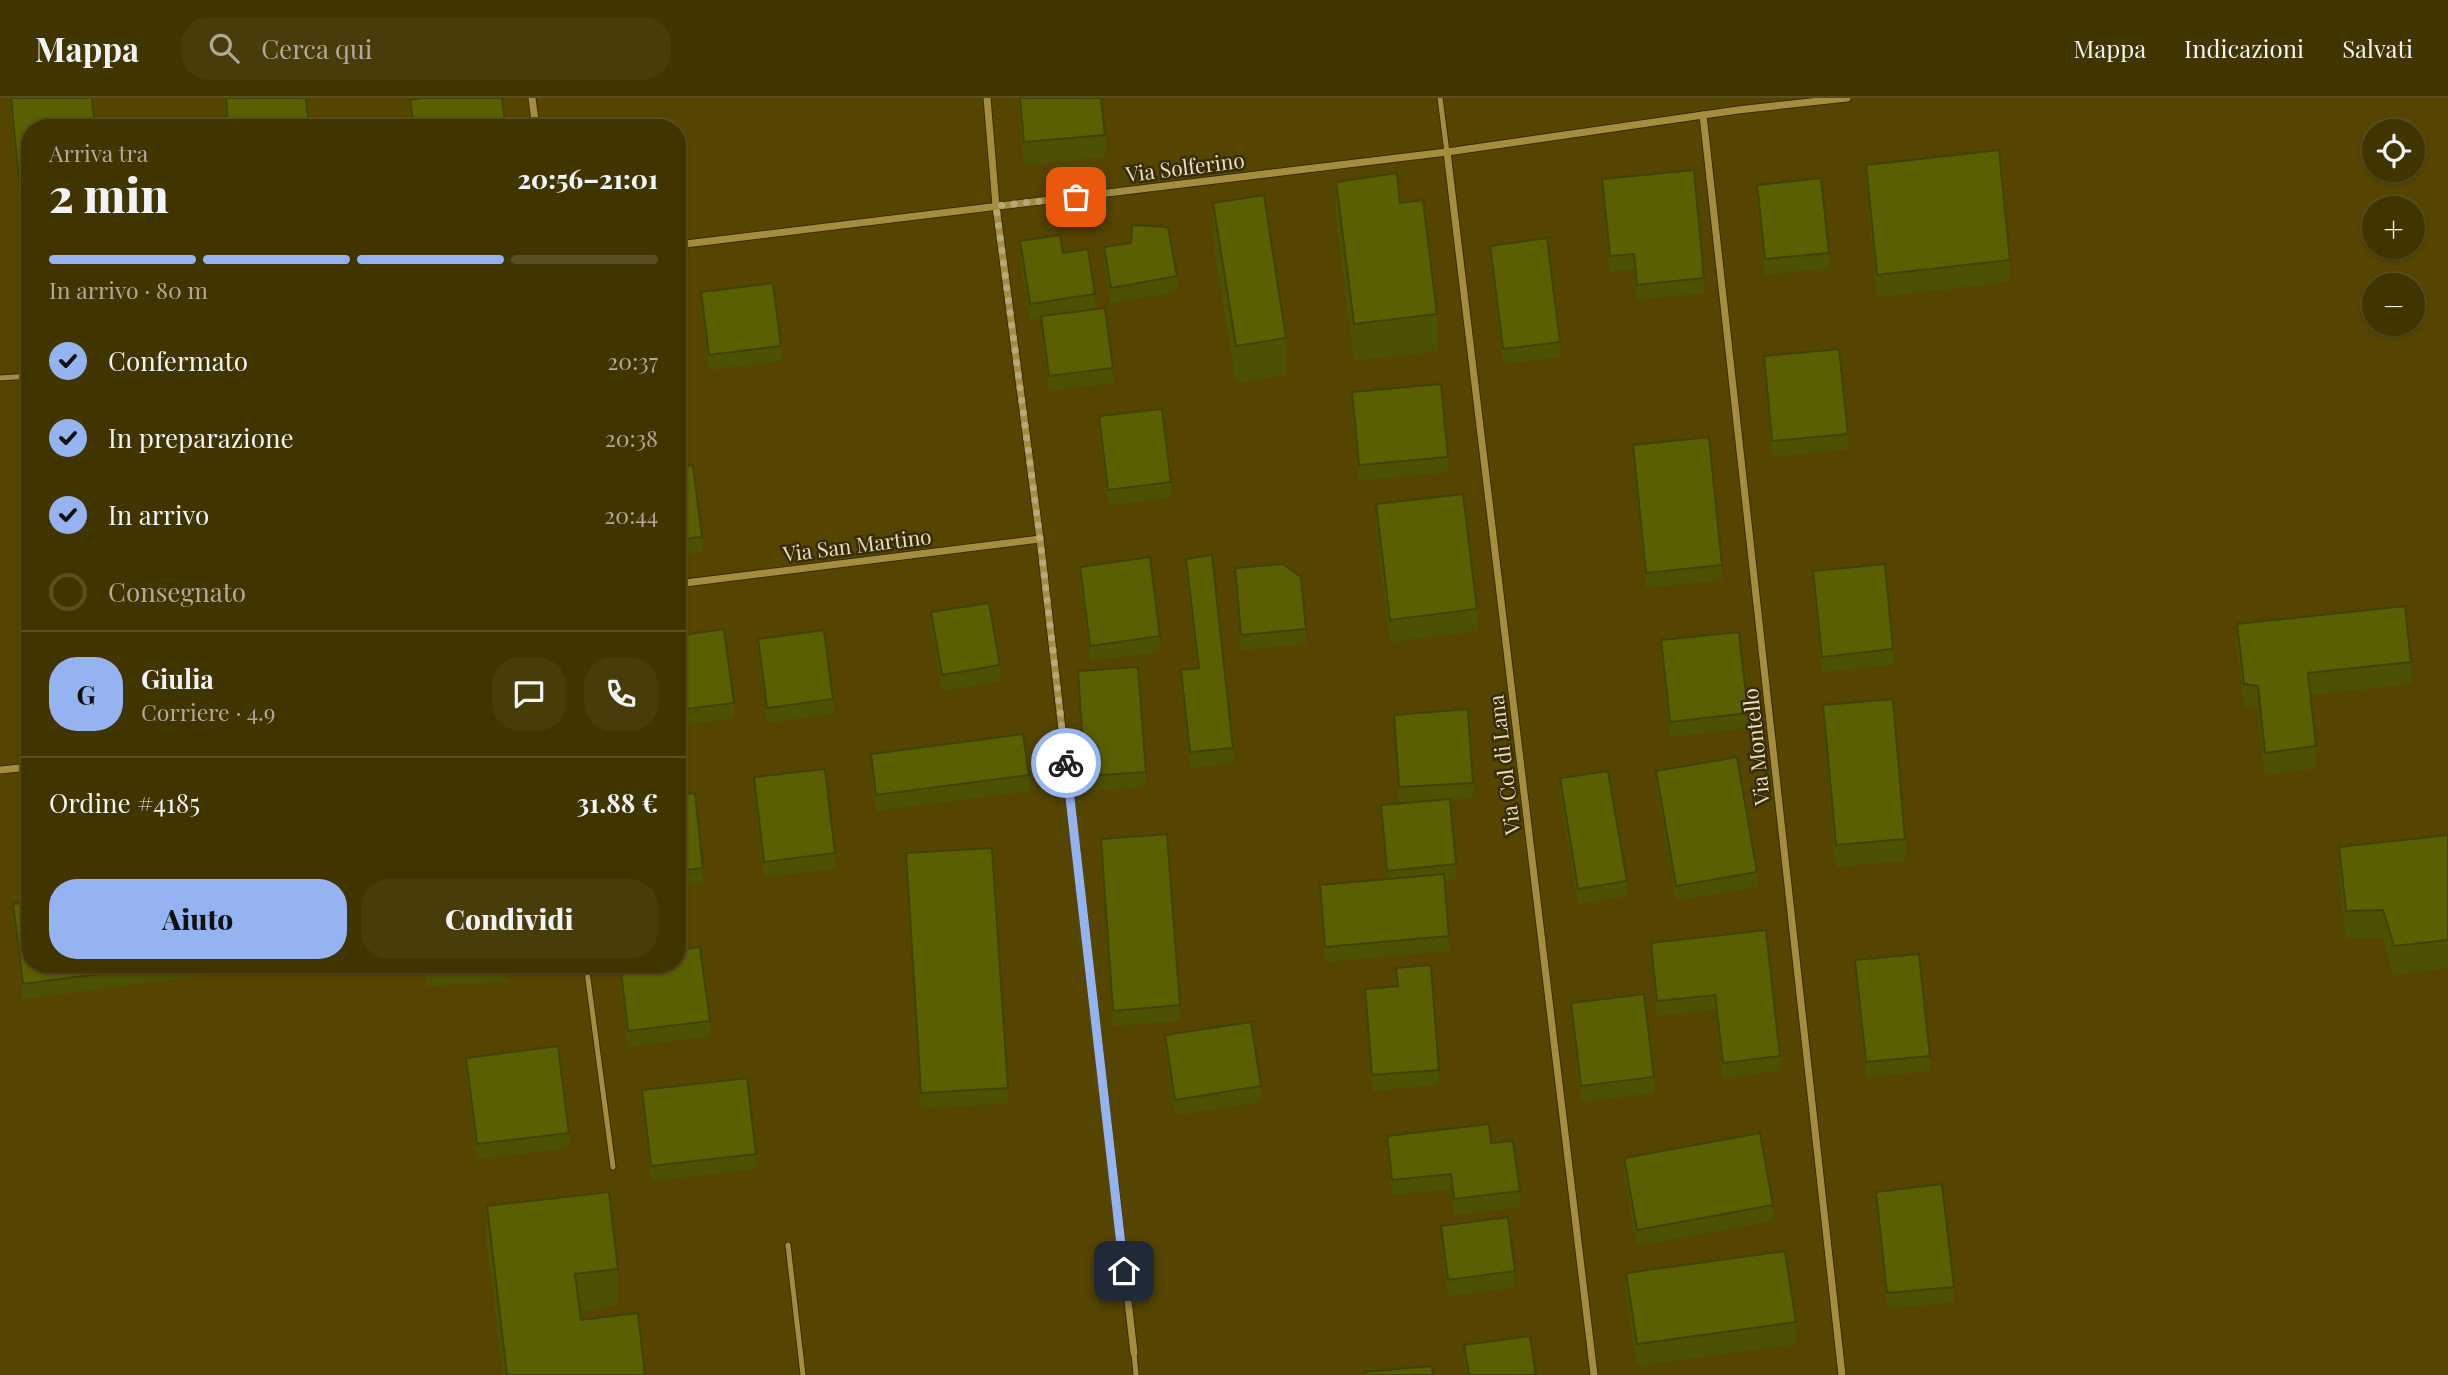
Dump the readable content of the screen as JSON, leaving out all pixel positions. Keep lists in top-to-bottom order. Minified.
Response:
{"streets":{"street":["Via Solferino","Via San Martino","Via Montello","Via Col di Lana"]},"crossings":[["Via Solferino","Via Montello"],["Via Solferino","Via Col di Lana"]],"page":{"header":"Mappa","search":"Cerca qui","nav":["Mappa","Indicazioni","Salvati"],"map_buttons":["+","−"],"heading":["2 min","Arriva tra","20:56–21:01"],"panel":["Giulia","Corriere · 4.9","Ordine #4185","31.88 €"],"bar":"In arrivo · 80 m","list":[["Confermato","20:37"],["In preparazione","20:38"],["In arrivo","20:44"],"Consegnato"],"round":"G","buttons":["Aiuto","Condividi"]}}
